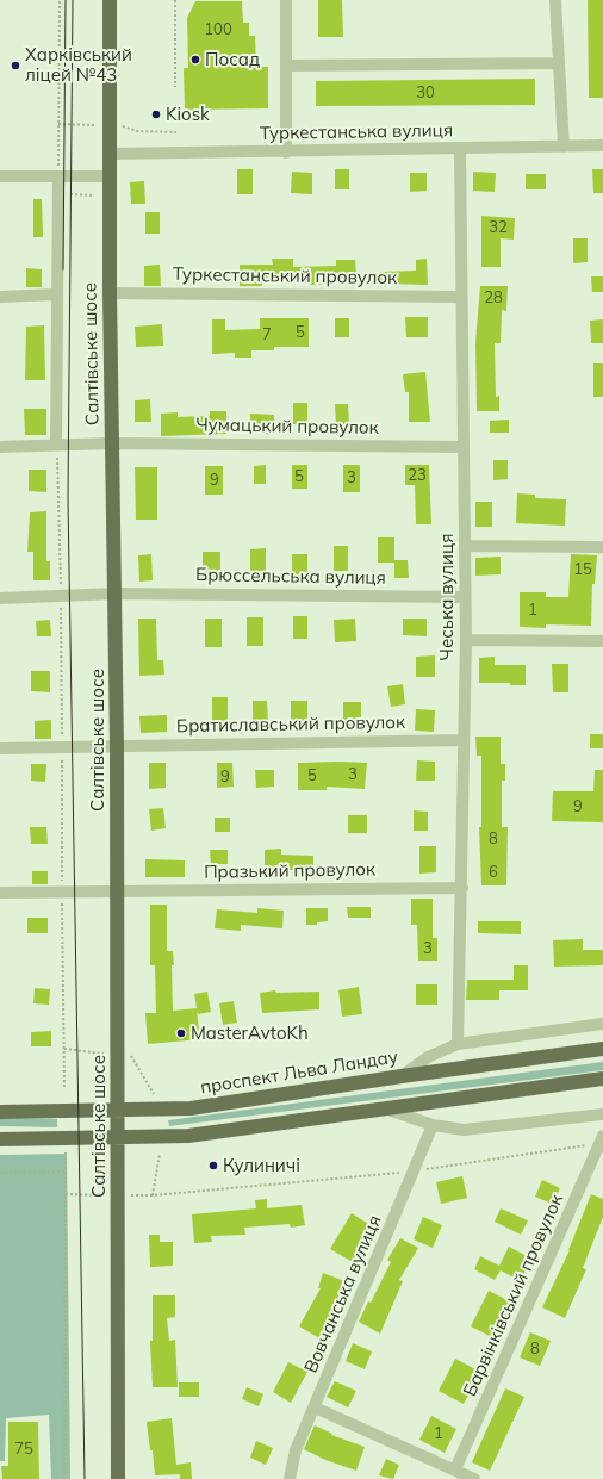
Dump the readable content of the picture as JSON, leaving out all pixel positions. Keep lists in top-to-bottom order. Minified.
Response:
{"streets":{"main road":["Салтівське шосе","проспект Льва Ландау"],"street":["Туркестанська вулиця","Туркестанський провулок","Чумацький провулок","Брюссельська вулиця","Чеська вулиця","Братиславський провулок","Празький провулок","Вовчанська вулиця","Барвінківський провулок"]},"crossings":[["Туркестанська вулиця","Салтівське шосе"],["Туркестанська вулиця","Чеська вулиця"],["Туркестанський провулок","Салтівське шосе"],["Туркестанський провулок","Чеська вулиця"],["Салтівське шосе","Чумацький провулок"],["Салтівське шосе","Брюссельська вулиця"],["Салтівське шосе","Братиславський провулок"],["Салтівське шосе","Празький провулок"],["Салтівське шосе","проспект Льва Ландау"],["Чумацький провулок","Чеська вулиця"],["Брюссельська вулиця","Чеська вулиця"],["Чеська вулиця","Братиславський провулок"],["Чеська вулиця","Празький провулок"]],"places":["Посад","Харківський ліцей №43","Kiosk","MasterAvtoKh","Кулиничі"],"house_numbers":["100","30","32","28","5","7","23","5","3","9","15","1","3","5","9","9","8","6","3","8","1","75"]}
